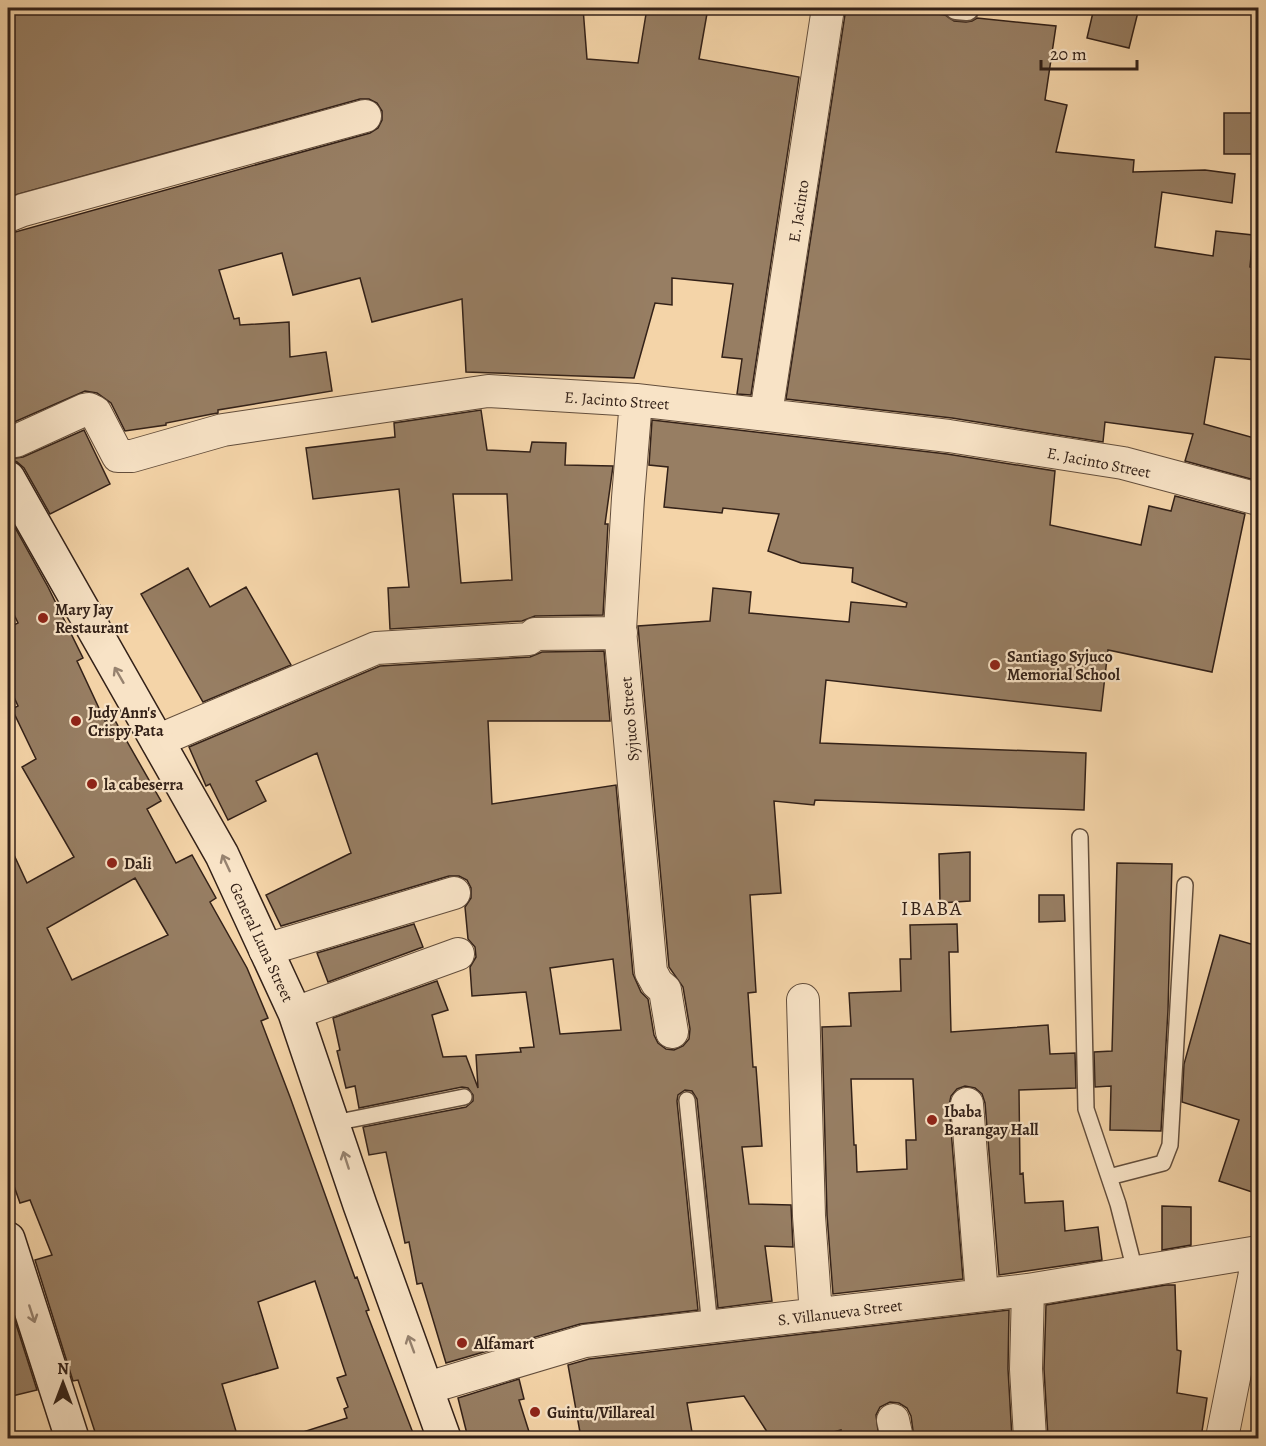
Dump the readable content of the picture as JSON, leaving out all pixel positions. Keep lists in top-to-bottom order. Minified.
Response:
{"streets":{"main road":["General Luna Street"],"street":["E. Jacinto","E. Jacinto Street","Syjuco Street","S. Villanueva Street"]},"crossings":[["E. Jacinto","E. Jacinto Street"],["E. Jacinto Street","Syjuco Street"],["General Luna Street","S. Villanueva Street"]],"one_way":["General Luna Street"],"districts":["IBABA"],"places":["Mary Jay Restaurant","Santiago Syjuco Memorial School","Judy Ann's Crispy Pata","la cabeserra","Dali","Ibaba Barangay Hall","Alfamart","Guintu/Villareal"],"scale_bar":"20 m","north":"top"}
